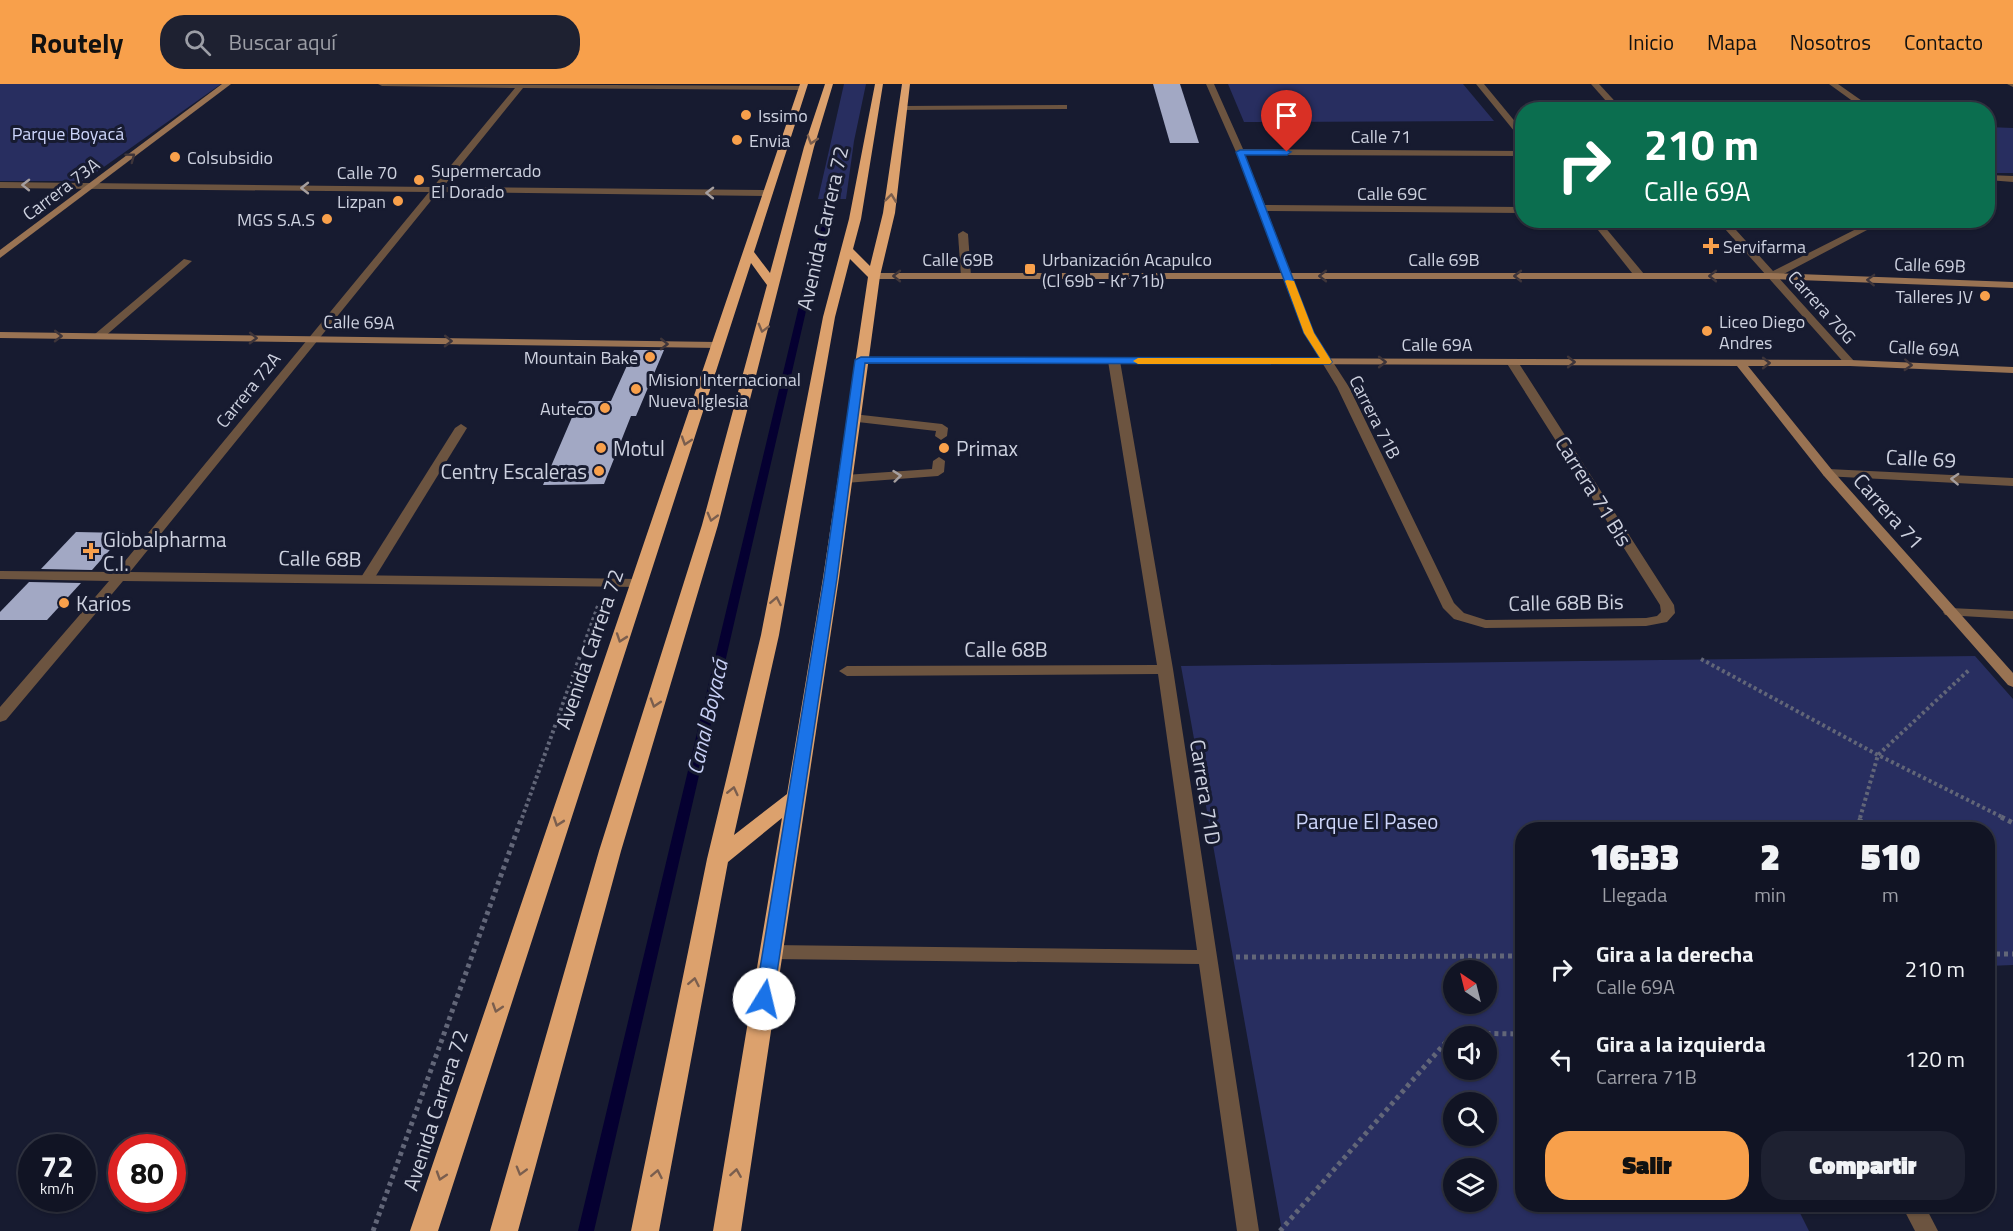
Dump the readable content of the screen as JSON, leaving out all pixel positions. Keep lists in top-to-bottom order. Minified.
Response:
{"streets":{"highway":["Avenida Carrera 72"],"street":["Calle 71","Calle 70","Carrera 73A","Calle 69C","Calle 69B","Carrera 70G","Calle 69A","Carrera 72A","Carrera 71B","Calle 69","Carrera 71 Bis","Carrera 71","Calle 68B","Calle 68B Bis","Carrera 71D"]},"crossings":[["Calle 71","Carrera 71B"],["Calle 70","Carrera 73A"],["Calle 70","Avenida Carrera 72"],["Calle 70","Carrera 72A"],["Calle 69C","Carrera 71B"],["Avenida Carrera 72","Calle 69A"],["Avenida Carrera 72","Calle 68B"],["Calle 69B","Carrera 70G"],["Calle 69B","Carrera 71B"],["Carrera 70G","Calle 69A"],["Calle 69A","Carrera 72A"],["Calle 69A","Carrera 71B"],["Calle 69A","Carrera 71 Bis"],["Calle 69A","Carrera 71"],["Calle 69A","Carrera 71D"],["Carrera 72A","Calle 68B"],["Carrera 71B","Calle 68B Bis"],["Calle 69","Carrera 71"],["Carrera 71 Bis","Calle 68B Bis"],["Calle 68B","Carrera 71D"]],"one_way":["Carrera 73A","Calle 69B","Calle 69A"],"water":["Canal Boyacá"],"parks":["Parque Boyacá","Parque El Paseo"],"places":{"other":["Issimo","Envia","Colsubsidio","Supermercado El Dorado","Lizpan","MGS S.A.S","Talleres JV","Liceo Diego Andres","Mountain Bake","Mision Internacional Nueva Iglesia","Auteco","Motul","Primax","Centry Escaleras","Karios"],"health":["Servifarma","Globalpharma C.I."],"transit":["Urbanización Acapulco (Cl 69b - Kr 71b)"]},"north":"top left","page":{"header":"Routely","search":"Buscar aquí","nav":["Inicio","Mapa","Nosotros","Contacto"],"turn":["210 m","Calle 69A"],"eta":["16:33","Llegada","2","min","510","m"],"list":[{"name":"Gira a la derecha","note":"Calle 69A","value":"210 m"},{"name":"Gira a la izquierda","note":"Carrera 71B","value":"120 m"}],"buttons":["Salir","Compartir"],"speed":"72 km/h","limit":"80"}}
